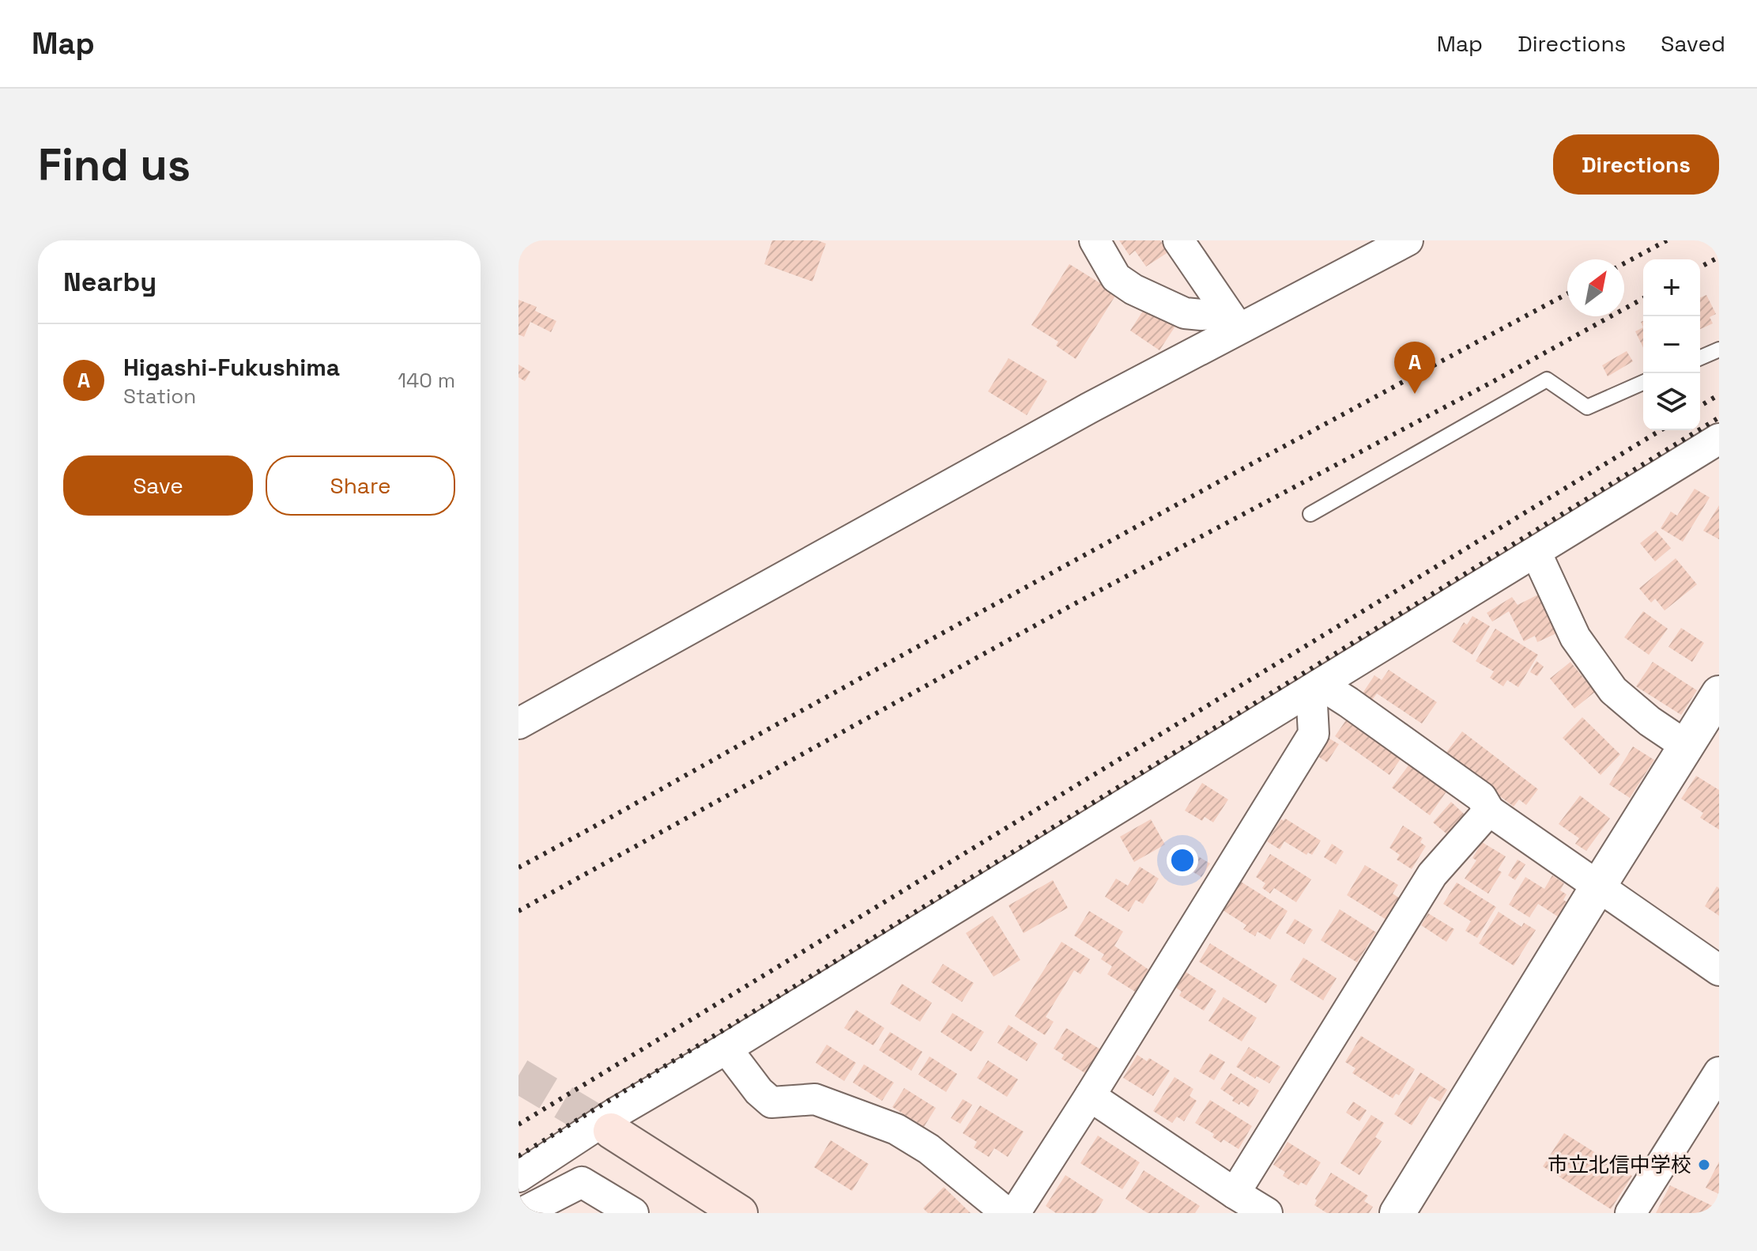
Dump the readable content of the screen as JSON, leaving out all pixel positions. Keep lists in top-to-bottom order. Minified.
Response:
{"places":["市立北信中学校"],"north":"top right","page":{"header":"Map","nav":["Map","Directions","Saved"],"buttons":["Directions",["Save","Share"]],"title":"Find us","heading":"Nearby","map_buttons":["+","−"],"list":[{"mark":"A","name":"Higashi-Fukushima","note":"Station","value":"140 m"}],"pins":"A"}}
